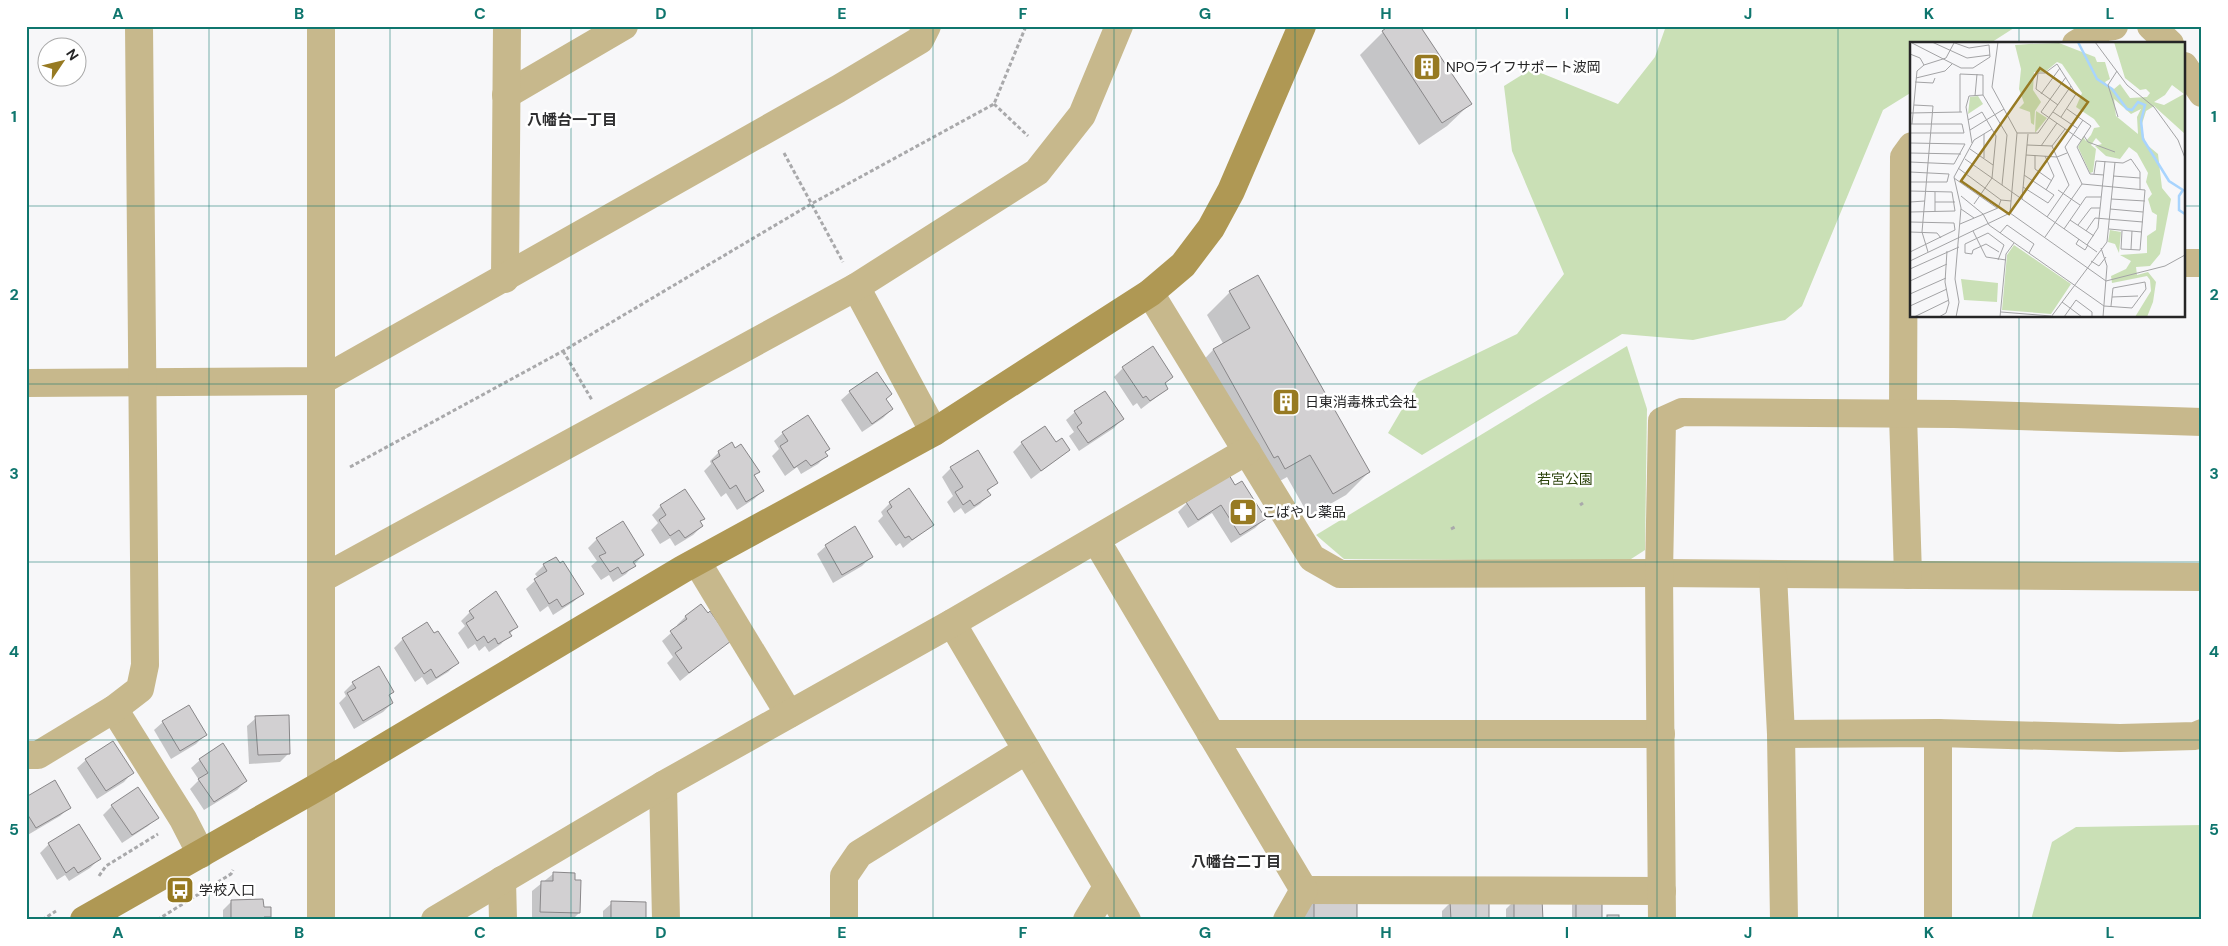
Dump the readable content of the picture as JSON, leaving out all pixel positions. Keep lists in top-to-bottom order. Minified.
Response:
{"districts":["八幡台一丁目","八幡台二丁目"],"parks":["若宮公園"],"places":{"building":["NPOライフサポート波岡","日東消毒株式会社"],"pharmacy":["こばやし薬品"],"bus stop":["学校入口"]},"north":"top right","grid":{"columns":["A","B","C","D","E","F","G","H","I","J","K","L"],"rows":["1","2","3","4","5"]}}
